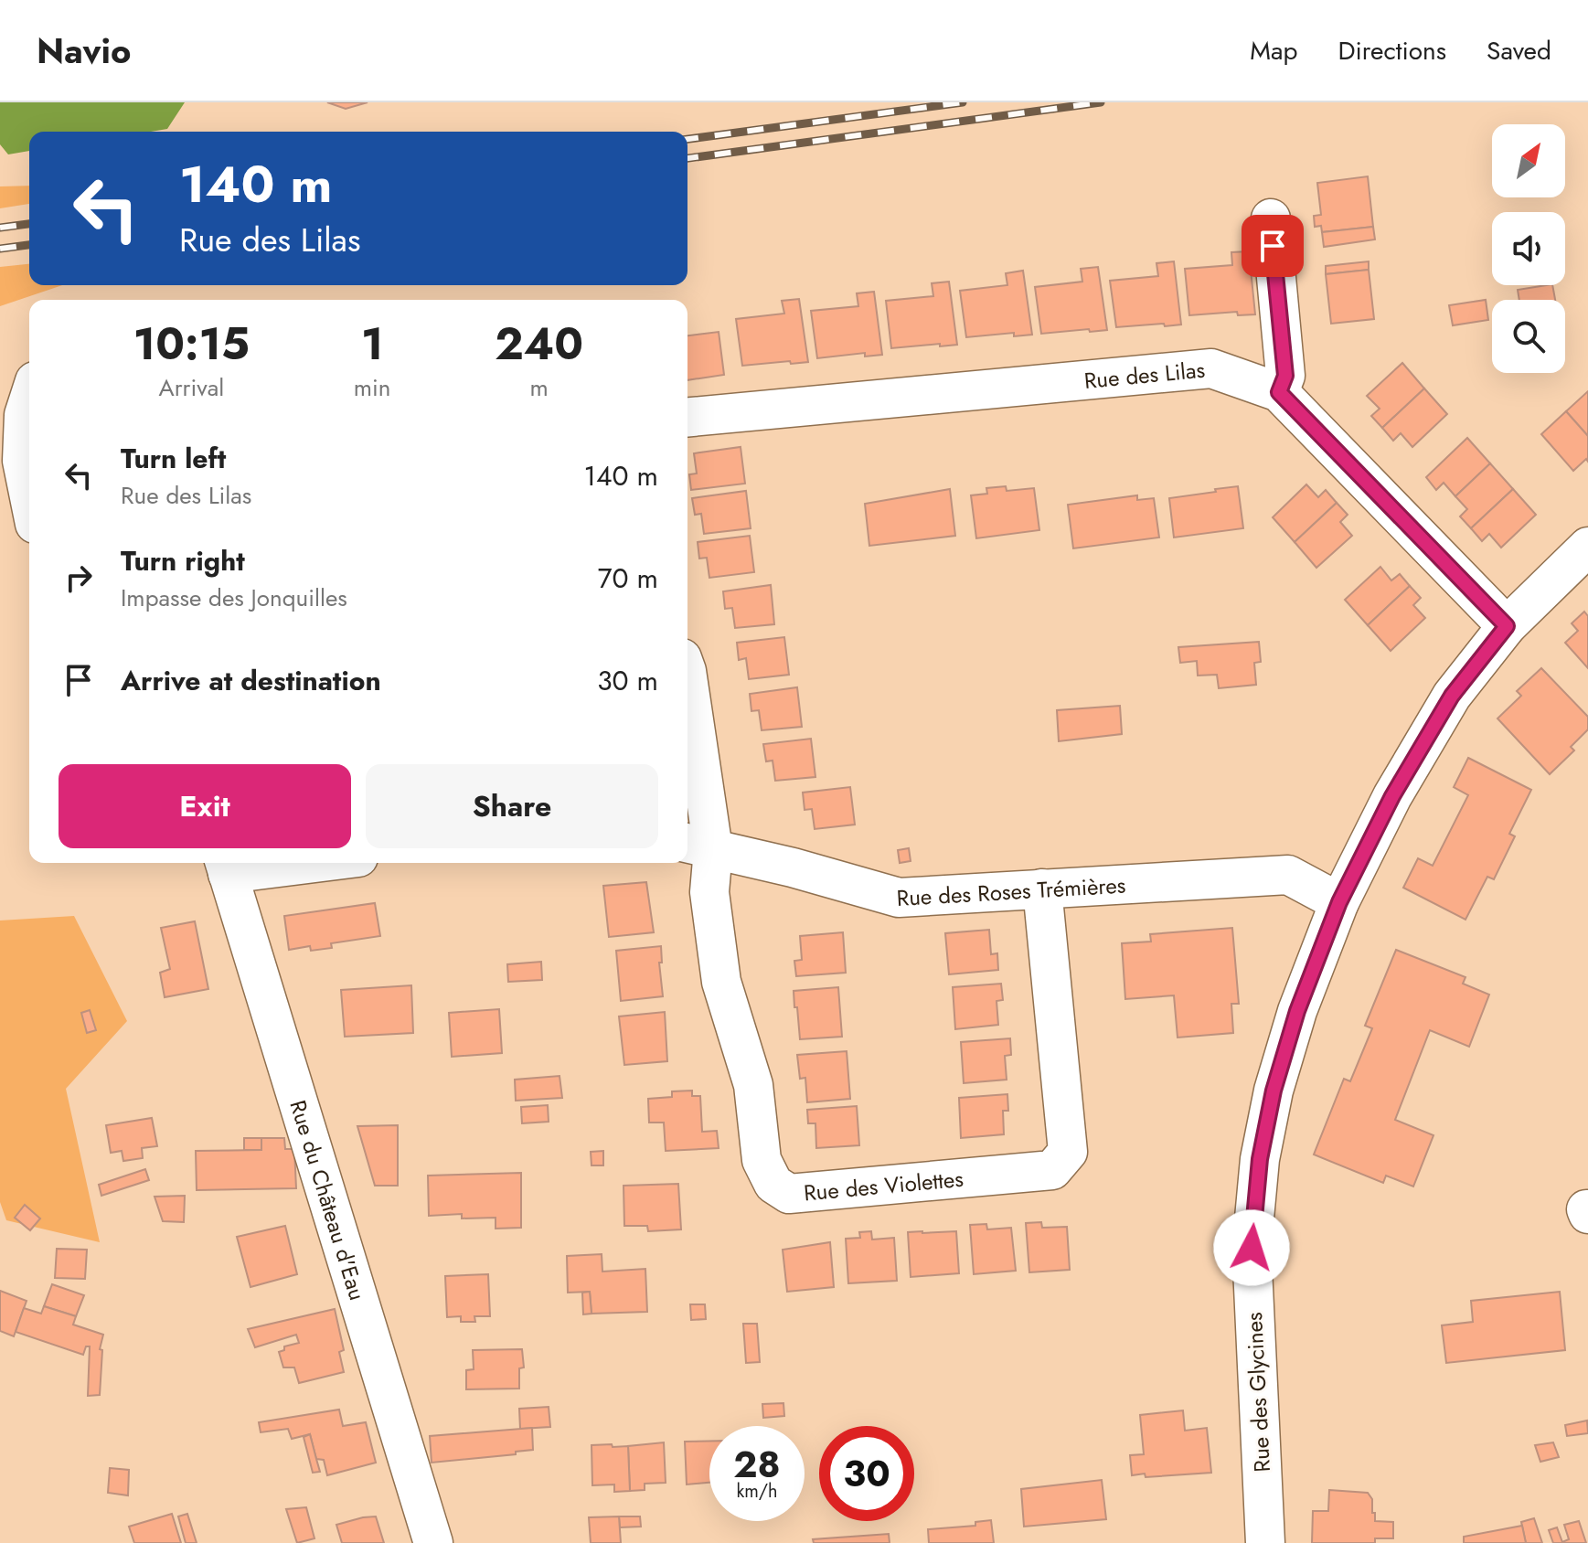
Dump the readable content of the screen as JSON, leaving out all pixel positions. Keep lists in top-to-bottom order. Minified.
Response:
{"streets":{"street":["Rue des Lilas","Rue des Roses Trémières","Rue des Violettes","Rue du Château d'Eau","Rue des Glycines"]},"crossings":[["Rue des Lilas","Rue des Glycines"],["Rue des Roses Trémières","Rue des Violettes"],["Rue des Roses Trémières","Rue des Glycines"]],"north":"top right","page":{"header":"Navio","nav":["Map","Directions","Saved"],"turn":["140 m","Rue des Lilas"],"eta":["10:15","Arrival","1","min","240","m"],"list":[{"name":"Turn left","note":"Rue des Lilas","value":"140 m"},{"name":"Turn right","note":"Impasse des Jonquilles","value":"70 m"},{"name":"Arrive at destination","value":"30 m"}],"buttons":["Exit","Share"],"speed":"28 km/h","limit":"30"}}
